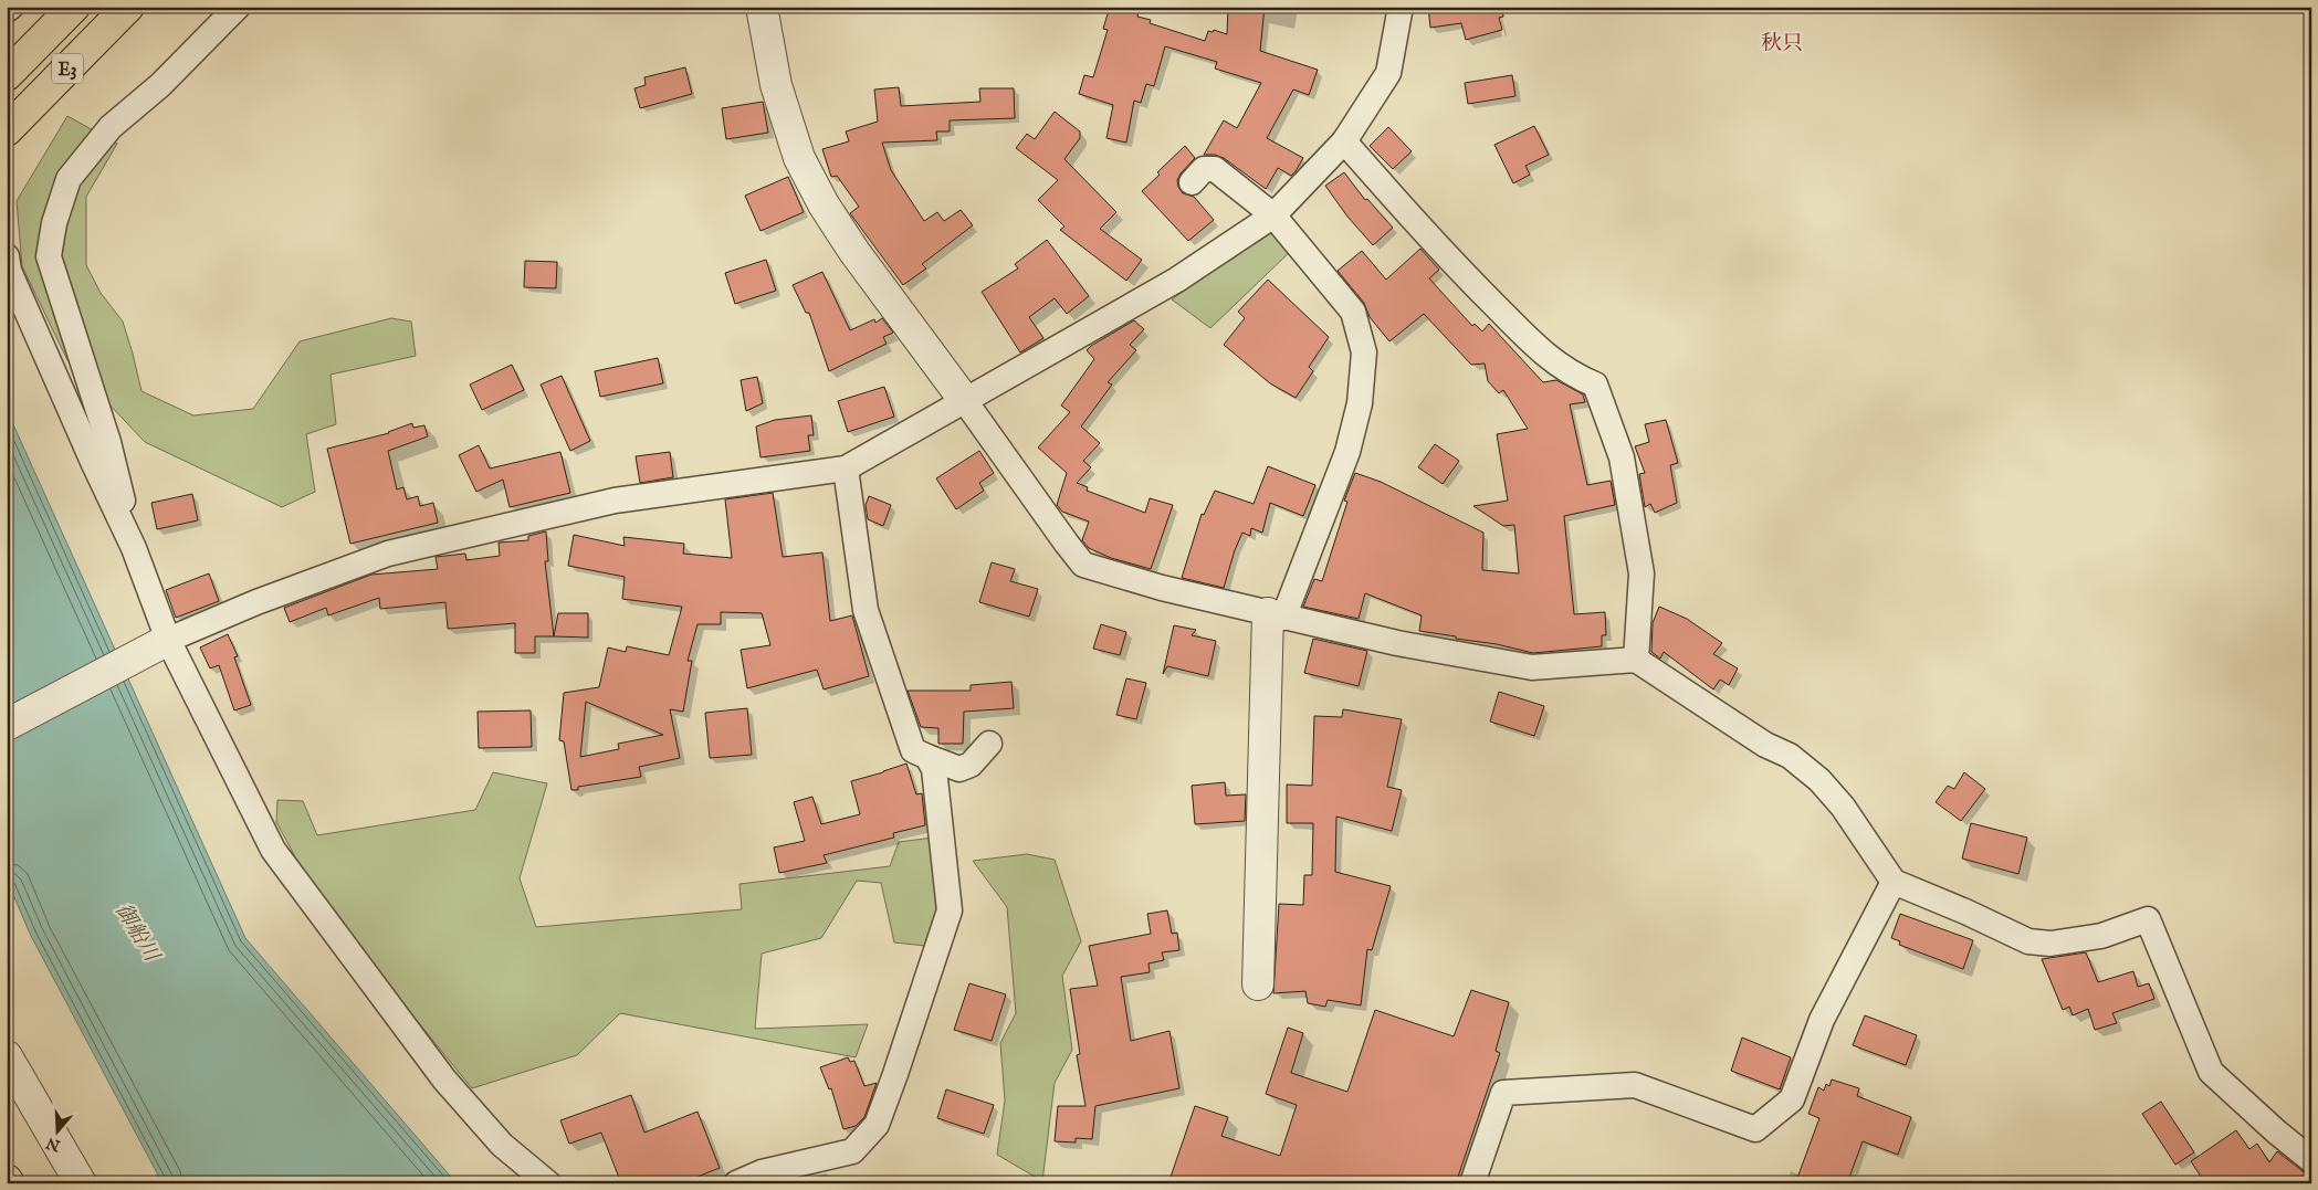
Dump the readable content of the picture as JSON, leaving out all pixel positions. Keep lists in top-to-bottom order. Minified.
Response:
{"streets":{"highway":["E3"]},"districts":["秋只"],"water":["御船川"],"north":"bottom"}
